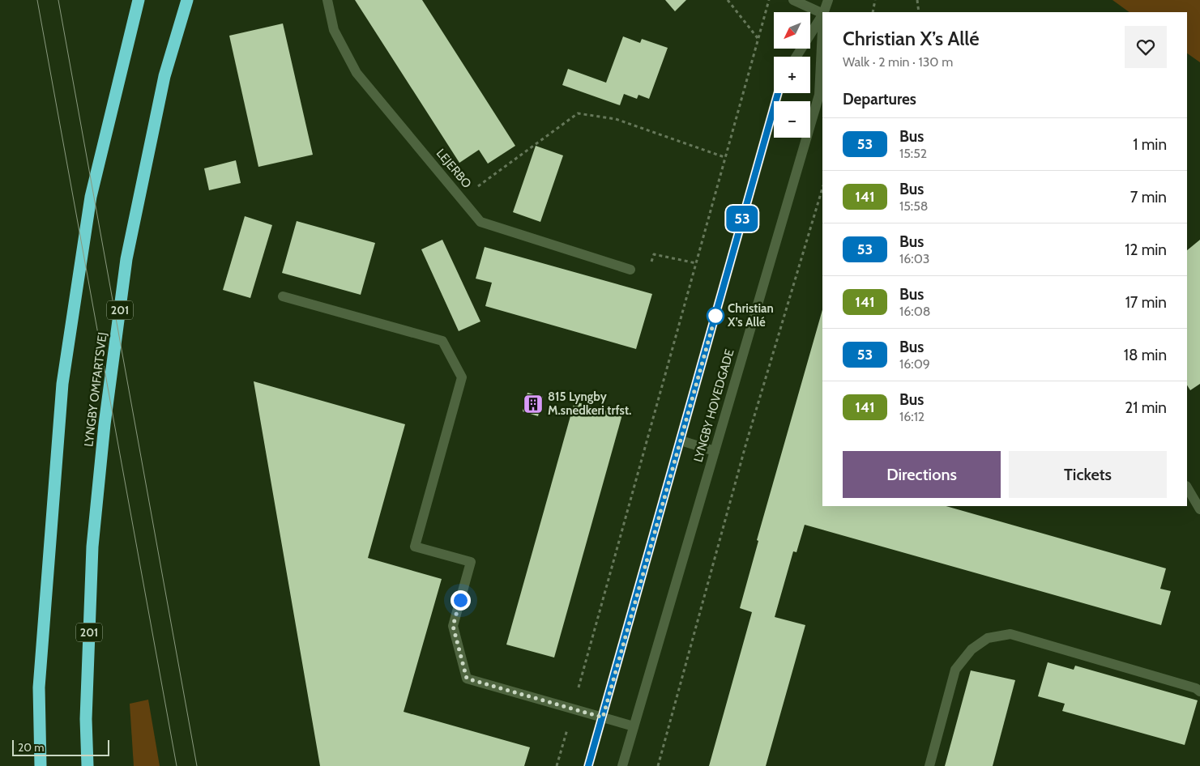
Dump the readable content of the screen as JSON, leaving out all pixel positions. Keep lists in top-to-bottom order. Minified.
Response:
{"streets":{"highway":["201","LYNGBY OMFARTSVEJ"],"street":["LEJERBO","LYNGBY HOVEDGADE"]},"places":{"other":["Christian X’s Allé"],"building":["815 Lyngby M.snedkeri trfst."]},"lines":["bus line 53"],"scale_bar":"20 m","north":"bottom left","page":{"on_map":"53","map_buttons":["+","−"],"heading":[["Christian X’s Allé","Walk · 2 min · 130 m"],"Departures"],"list":[{"mark":"53","name":"Bus","note":"15:52","value":"1 min"},{"mark":"141","name":"Bus","note":"15:58","value":"7 min"},{"mark":"53","name":"Bus","note":"16:03","value":"12 min"},{"mark":"141","name":"Bus","note":"16:08","value":"17 min"},{"mark":"53","name":"Bus","note":"16:09","value":"18 min"},{"mark":"141","name":"Bus","note":"16:12","value":"21 min"}],"buttons":["Directions","Tickets"],"scale":"20 m"}}
